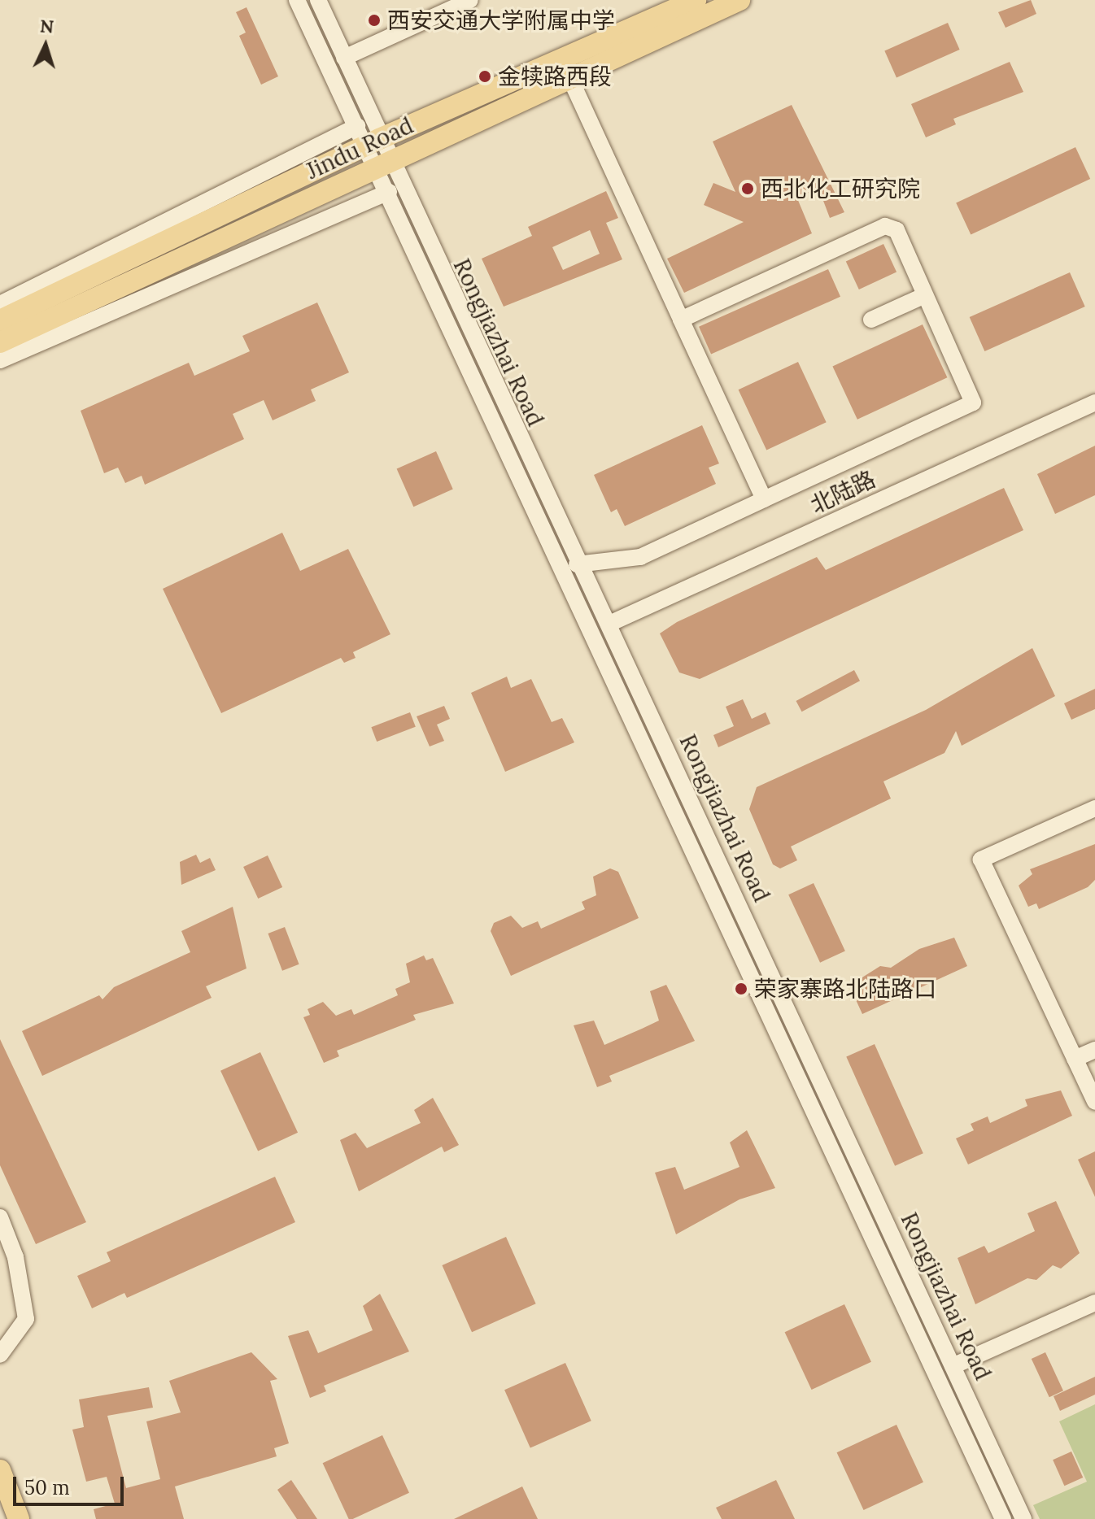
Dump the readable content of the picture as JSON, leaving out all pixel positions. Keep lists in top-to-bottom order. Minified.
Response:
{"streets":{"main road":["Jindu Road"],"street":["Rongjiazhai Road","北陆路"]},"crossings":[["Jindu Road","Rongjiazhai Road"],["Rongjiazhai Road","北陆路"]],"places":["西安交通大学附属中学","金犊路西段","西北化工研究院","荣家寨路北陆路口"],"scale_bar":"50 m","north":"top"}
